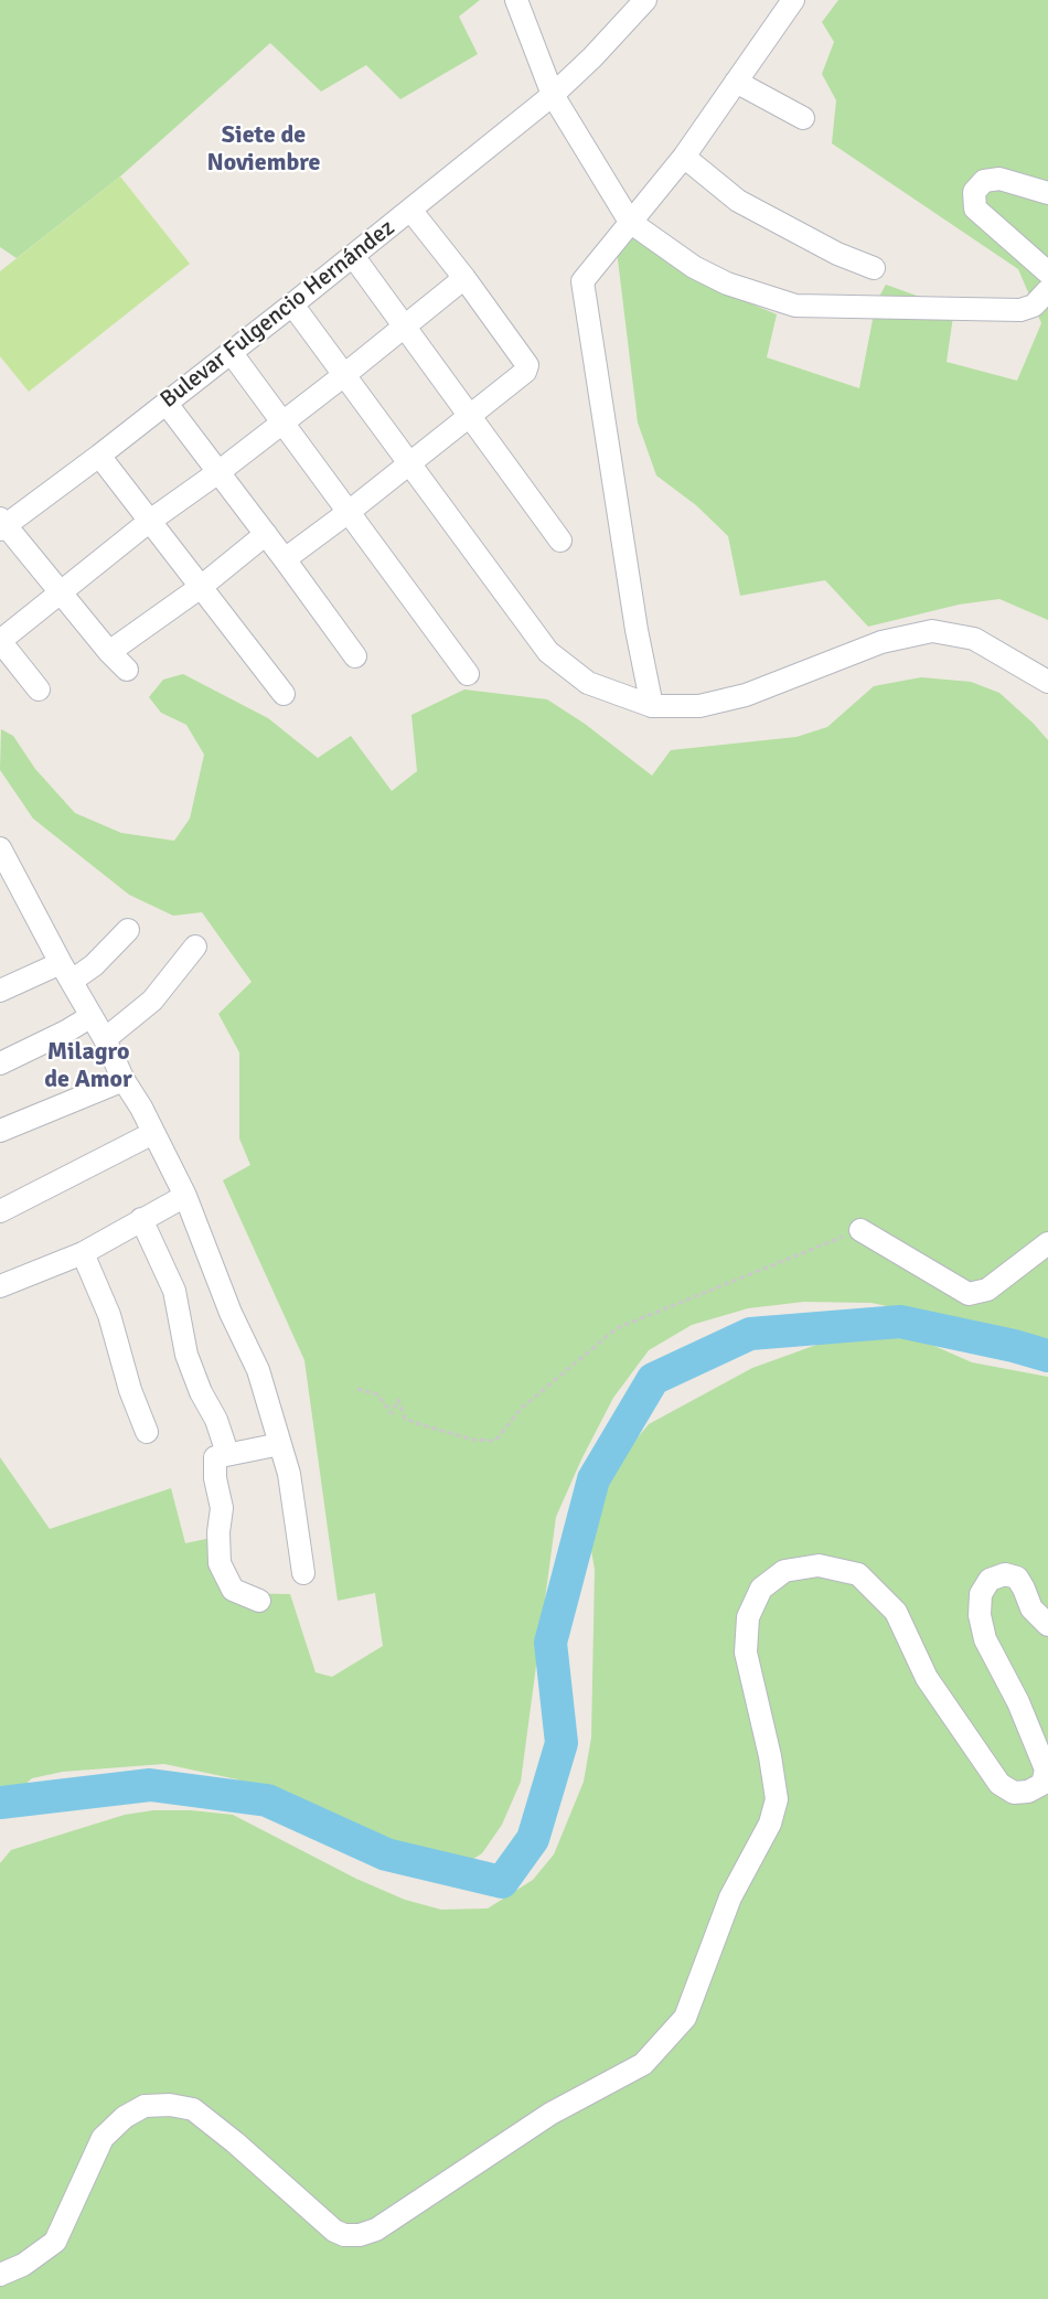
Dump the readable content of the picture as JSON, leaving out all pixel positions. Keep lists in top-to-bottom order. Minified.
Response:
{"streets":{"street":["Bulevar Fulgencio Hernández"]},"districts":["Siete de Noviembre","Milagro de Amor"]}
